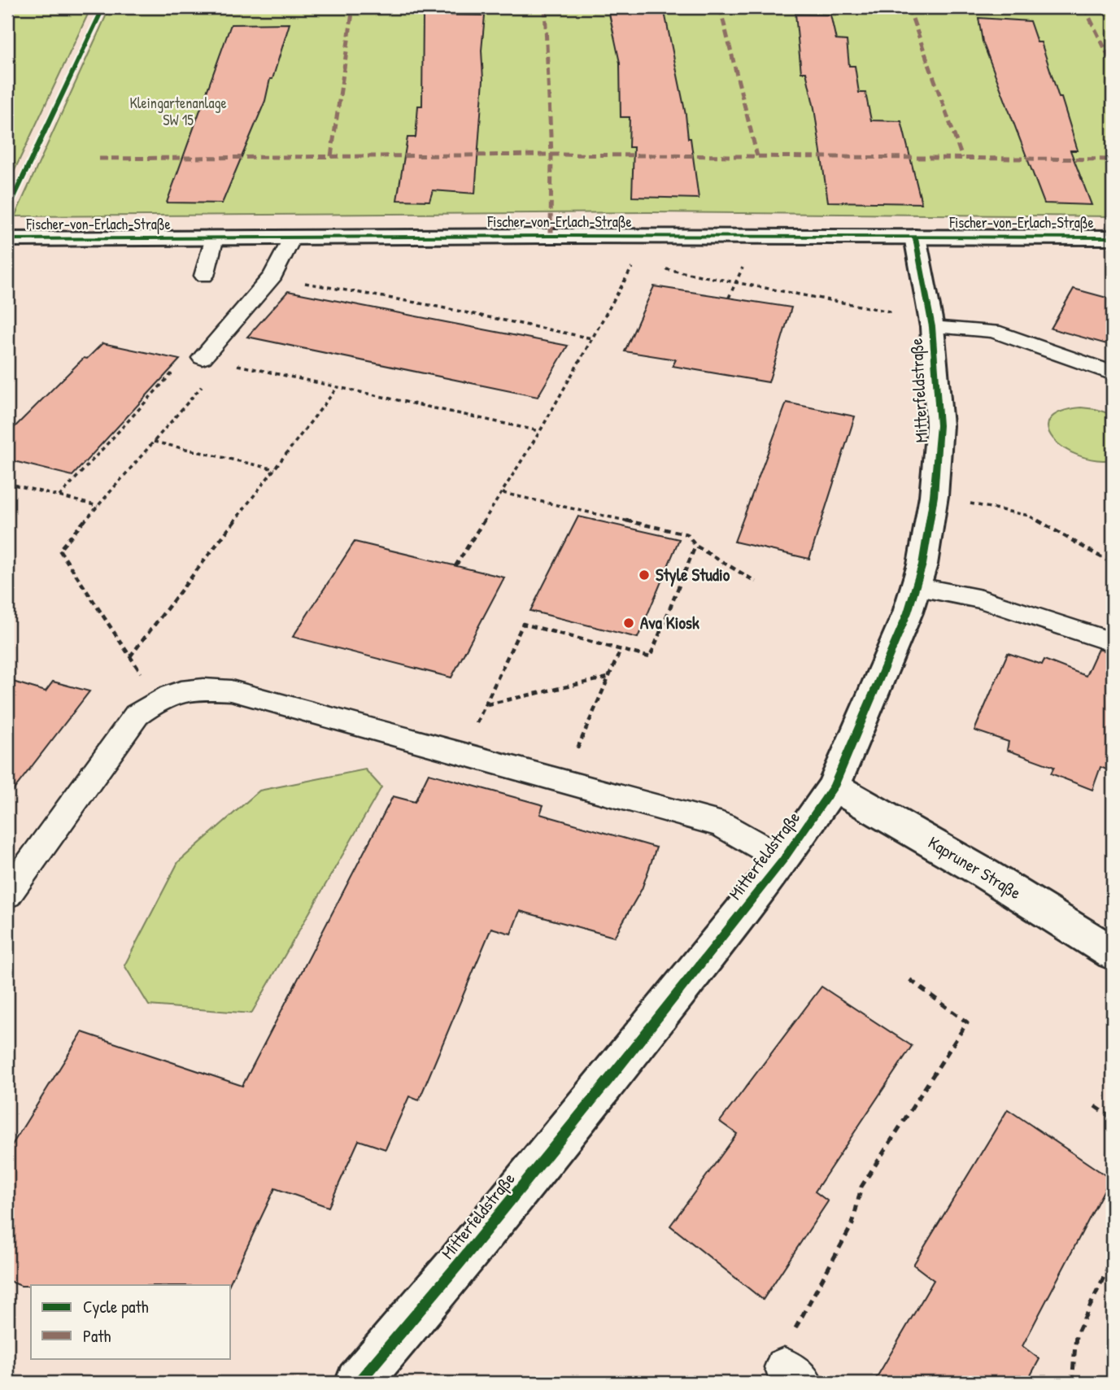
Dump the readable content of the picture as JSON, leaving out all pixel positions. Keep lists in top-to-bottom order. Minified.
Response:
{"streets":{"street":["Fischer-von-Erlach-Straße","Mitterfeldstraße","Kapruner Straße"]},"crossings":[["Fischer-von-Erlach-Straße","Mitterfeldstraße"],["Mitterfeldstraße","Kapruner Straße"]],"parks":["Kleingartenanlage SW 15"],"places":["Style Studio","Ava Kiosk"],"legend":["Cycle path","Path"]}
